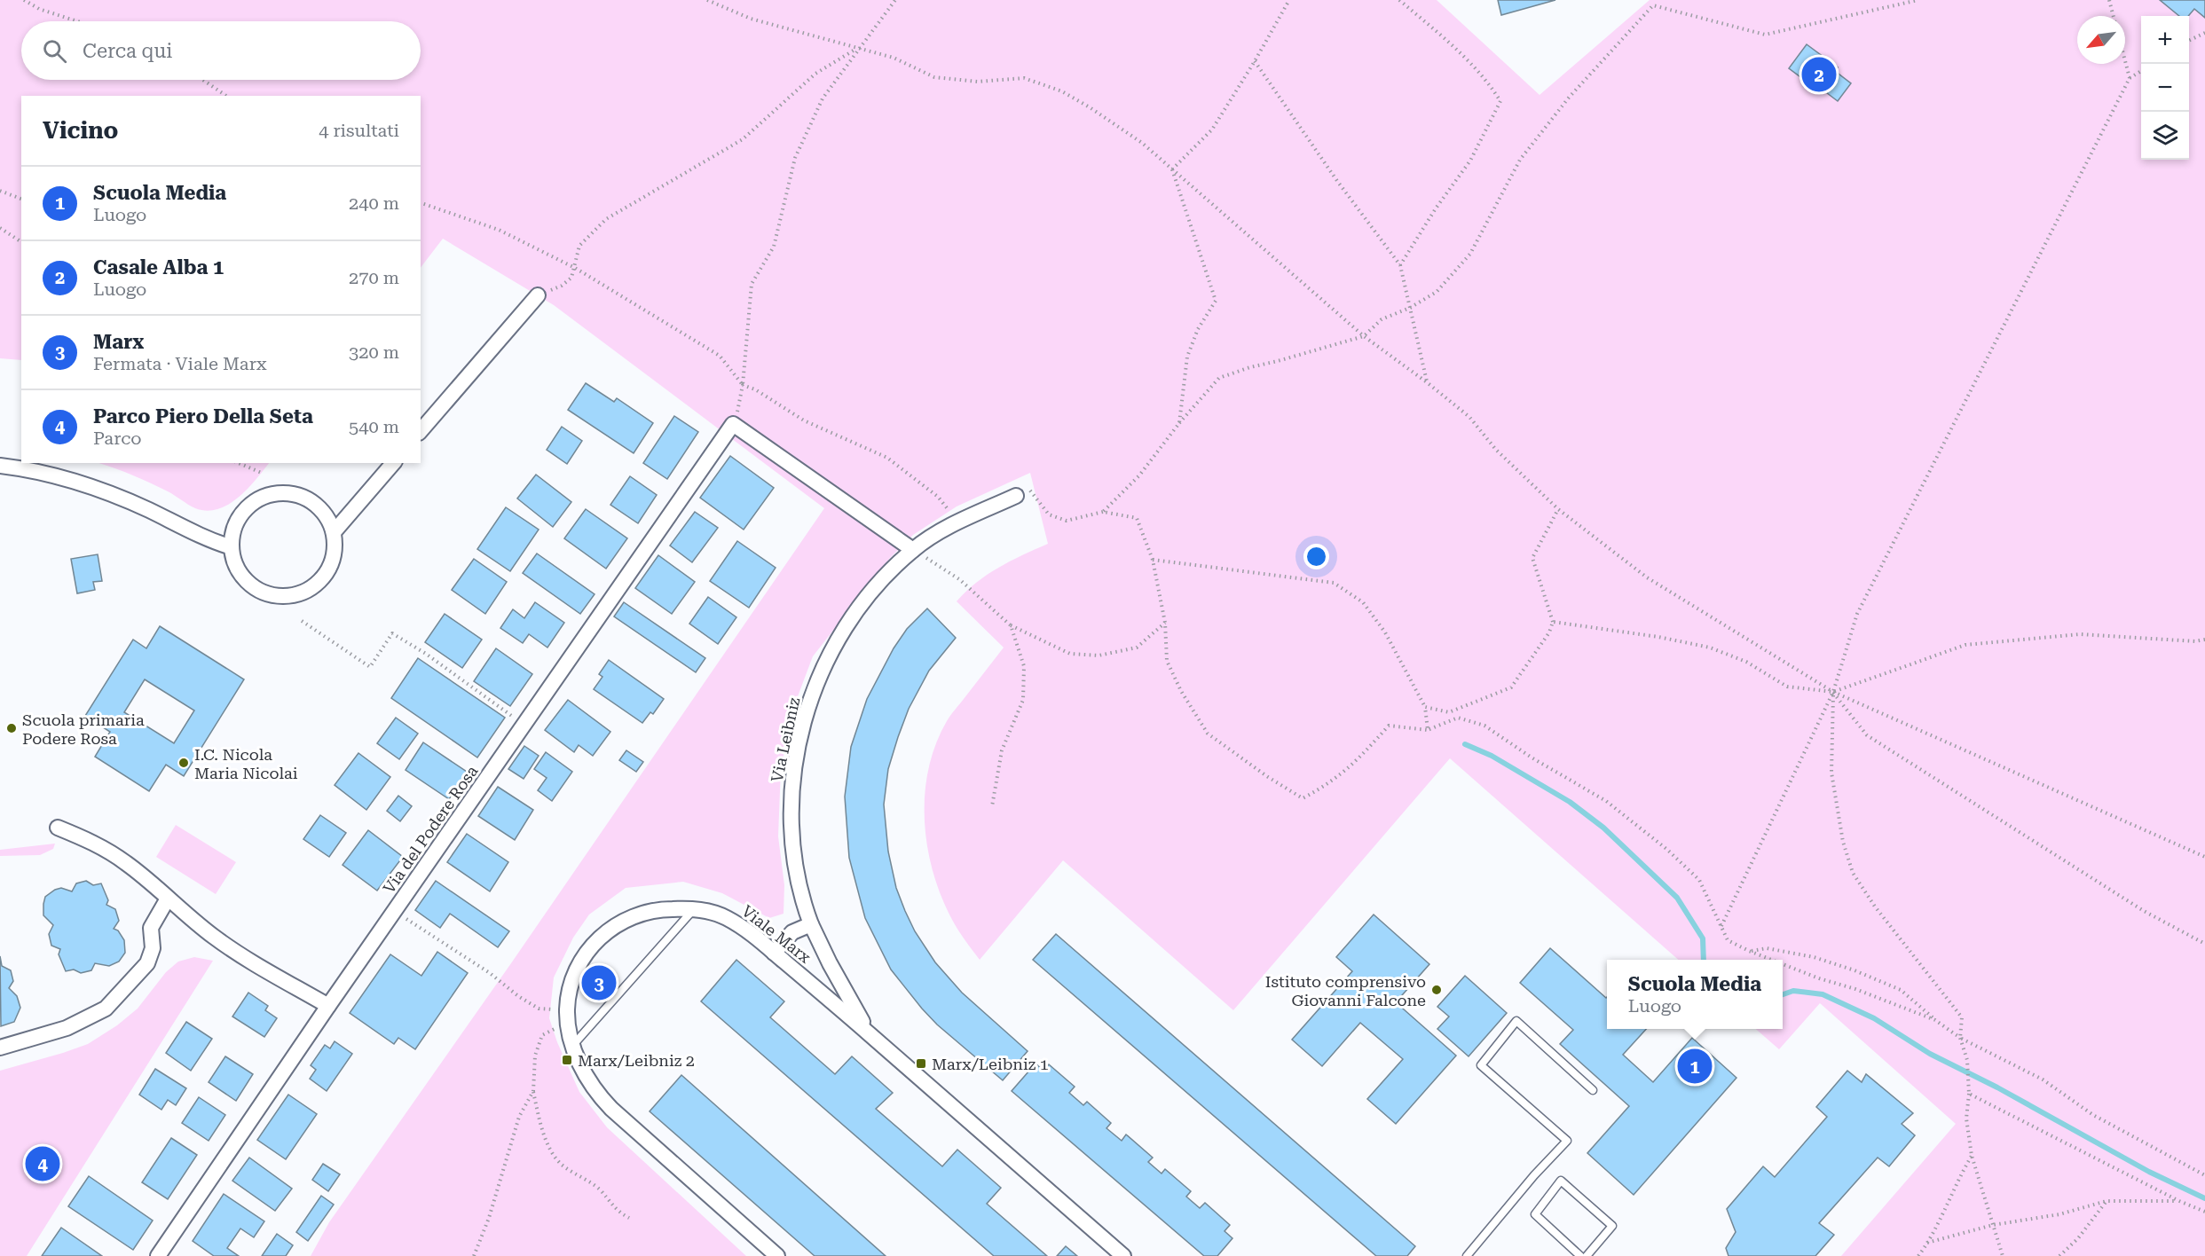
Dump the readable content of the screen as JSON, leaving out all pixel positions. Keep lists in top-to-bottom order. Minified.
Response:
{"streets":{"street":["Via Leibniz","Via del Podere Rosa","Viale Marx"]},"crossings":[["Via Leibniz","Viale Marx"]],"places":{"other":["Scuola primaria Podere Rosa","I.C. Nicola Maria Nicolai","Istituto comprensivo Giovanni Falcone"],"transit":["Marx/Leibniz 2","Marx/Leibniz 1"]},"north":"bottom left","page":{"map_buttons":["+","−"],"search":"Cerca qui","pins":["2","3","1","4"],"heading":["Vicino","4 risultati"],"list":[{"mark":"1","name":"Scuola Media","note":"Luogo","value":"240 m"},{"mark":"2","name":"Casale Alba 1","note":"Luogo","value":"270 m"},{"mark":"3","name":"Marx","note":"Fermata · Viale Marx","value":"320 m"},{"mark":"4","name":"Parco Piero Della Seta","note":"Parco","value":"540 m"}],"popup":["Scuola Media","Luogo"]}}
